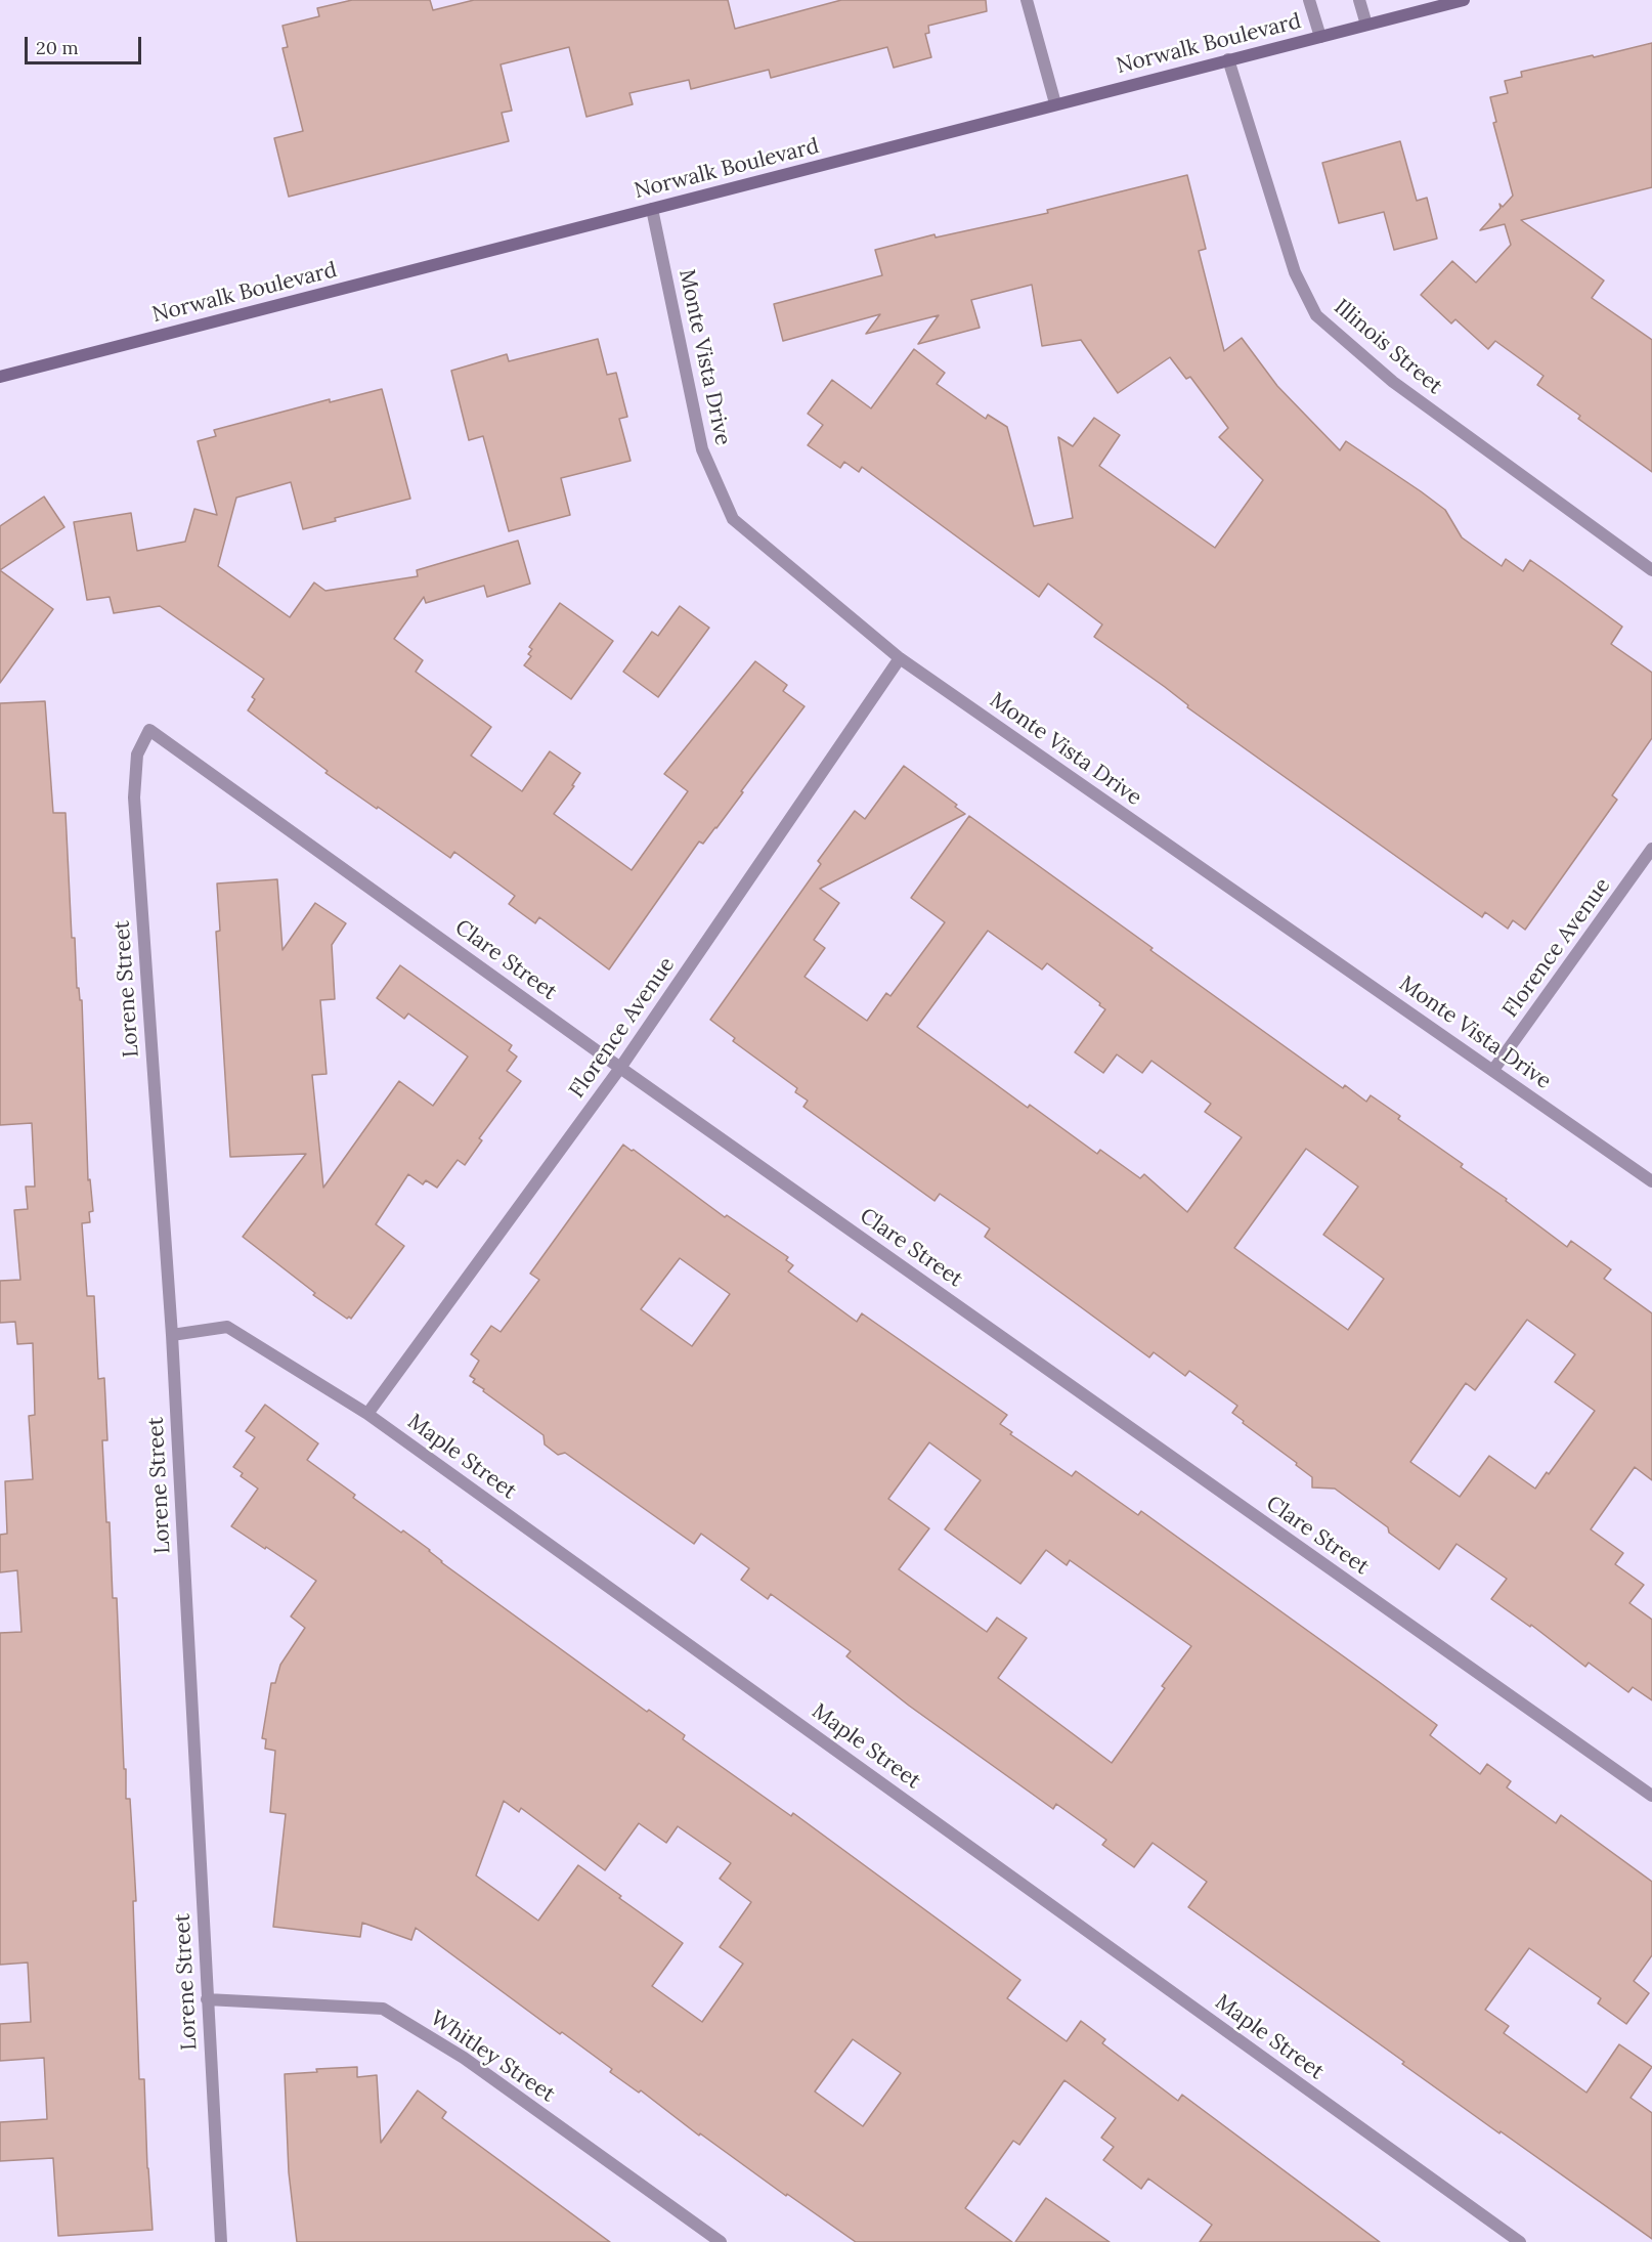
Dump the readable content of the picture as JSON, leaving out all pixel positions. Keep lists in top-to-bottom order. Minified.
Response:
{"streets":{"main road":["Norwalk Boulevard"],"street":["Illinois Street","Monte Vista Drive","Florence Avenue","Clare Street","Lorene Street","Maple Street","Whitley Street"]},"crossings":[["Norwalk Boulevard","Illinois Street"],["Norwalk Boulevard","Monte Vista Drive"],["Monte Vista Drive","Florence Avenue"],["Florence Avenue","Clare Street"],["Florence Avenue","Maple Street"],["Clare Street","Lorene Street"],["Lorene Street","Maple Street"],["Lorene Street","Whitley Street"]],"scale_bar":"20 m"}
